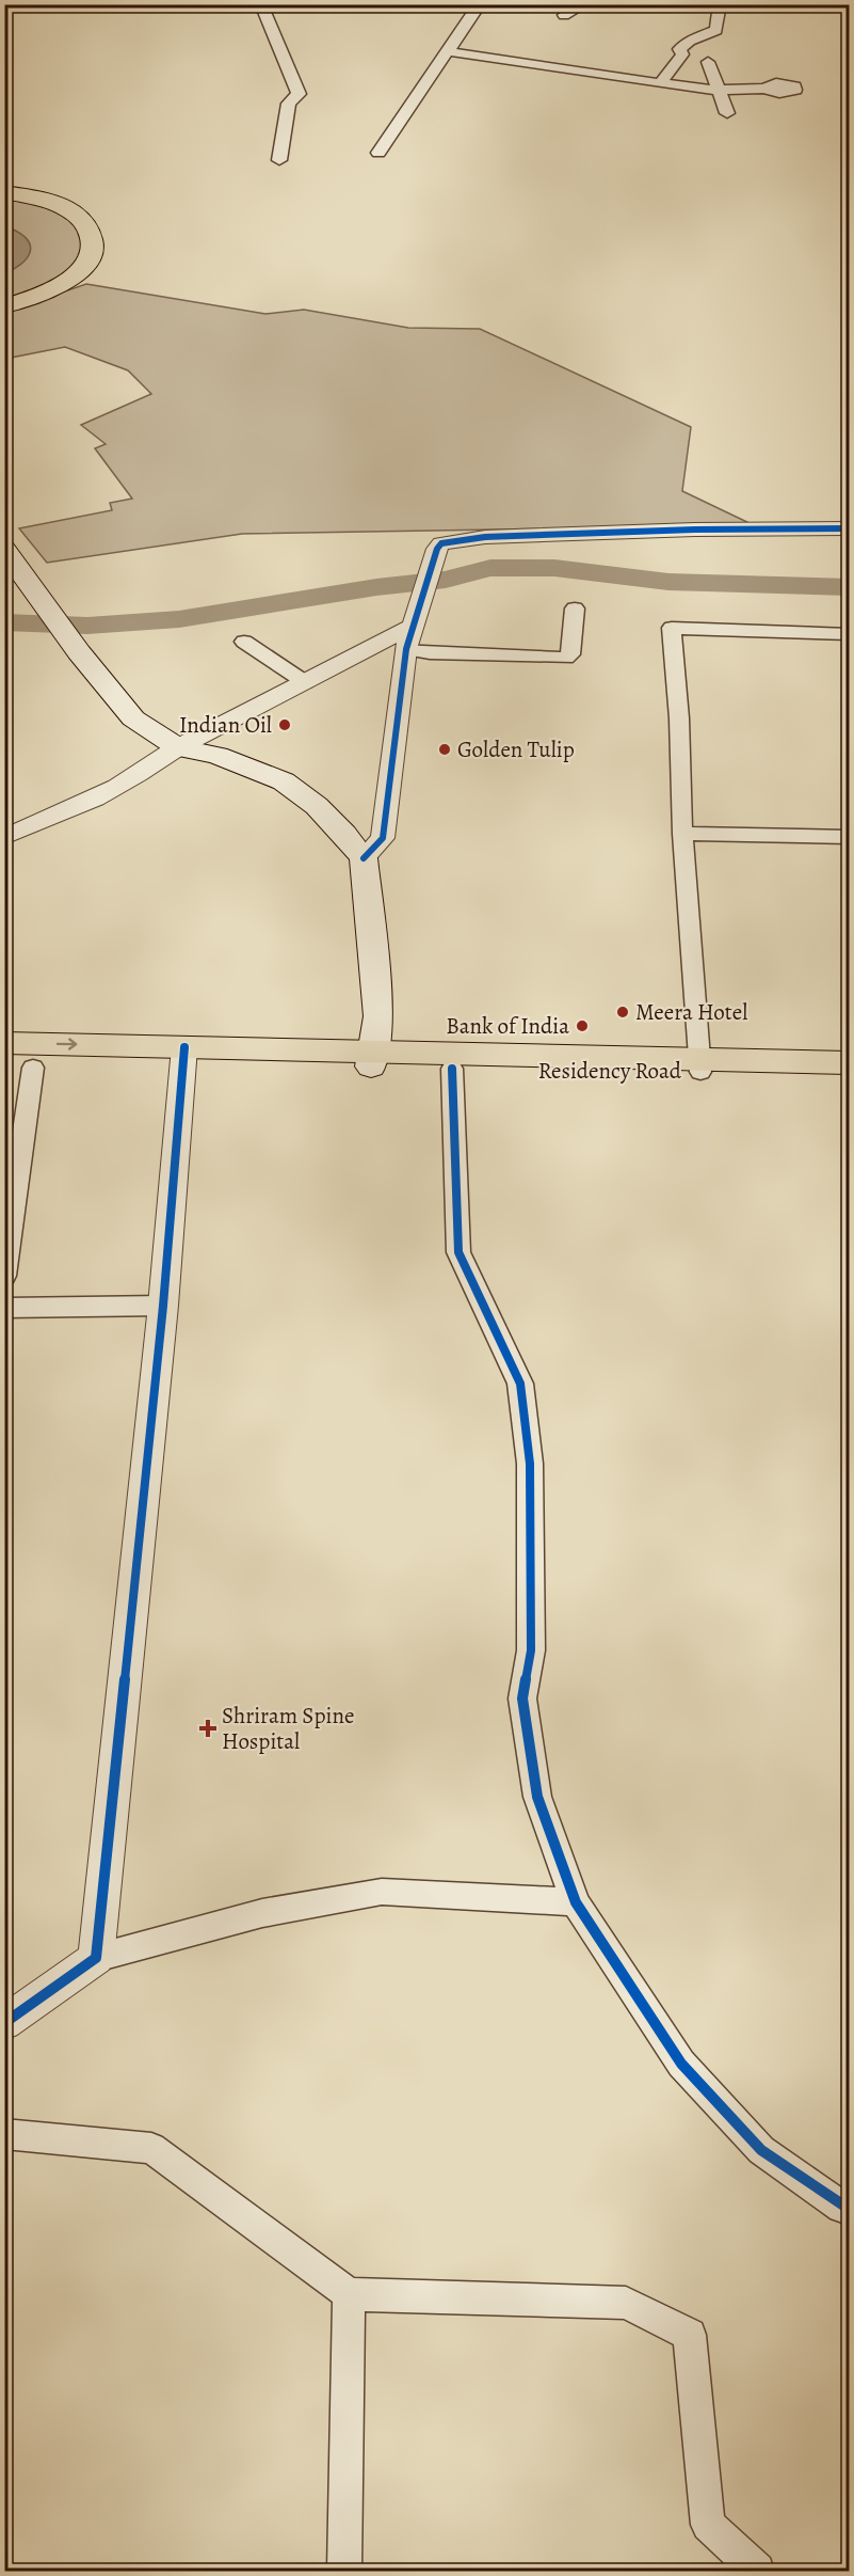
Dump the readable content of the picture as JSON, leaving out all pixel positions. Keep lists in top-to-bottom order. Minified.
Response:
{"streets":{"main road":["Residency Road"]},"places":{"other":["Indian Oil","Golden Tulip","Meera Hotel","Bank of India"],"health":["Shriram Spine Hospital"]}}
